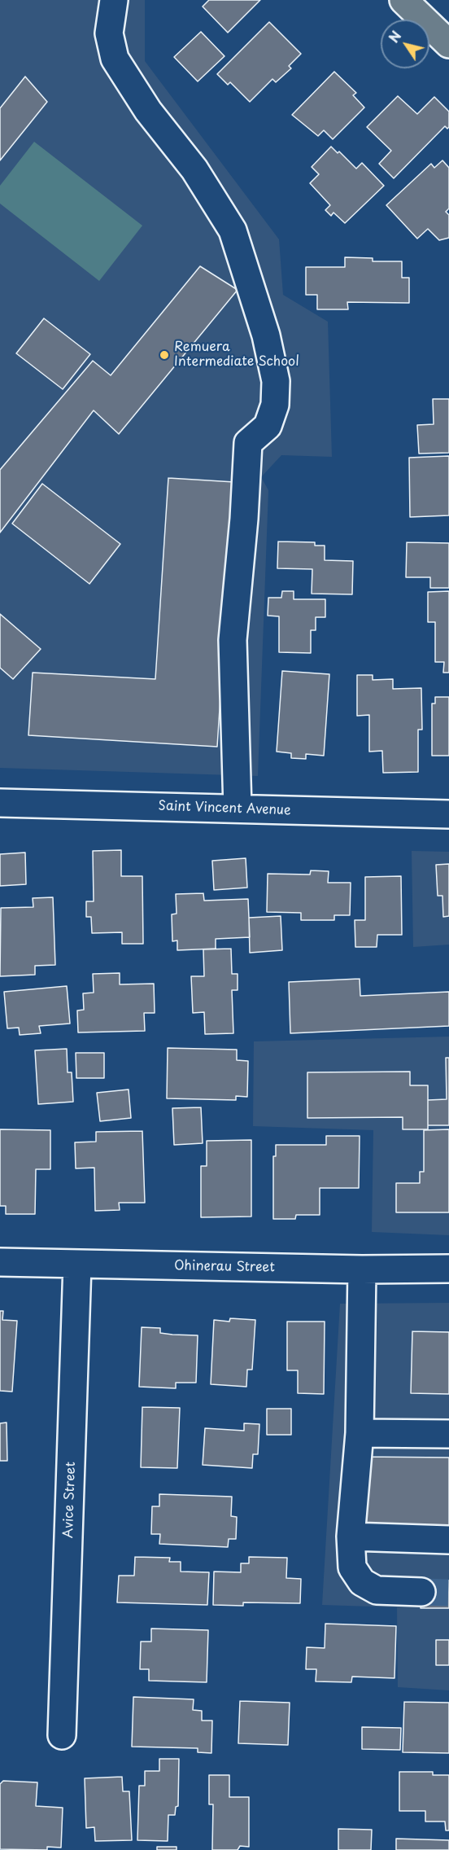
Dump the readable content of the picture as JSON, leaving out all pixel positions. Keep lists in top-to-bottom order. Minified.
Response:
{"streets":{"street":["Saint Vincent Avenue","Ohinerau Street","Avice Street"]},"crossings":[["Ohinerau Street","Avice Street"]],"places":["Remuera Intermediate School"],"north":"top left"}
